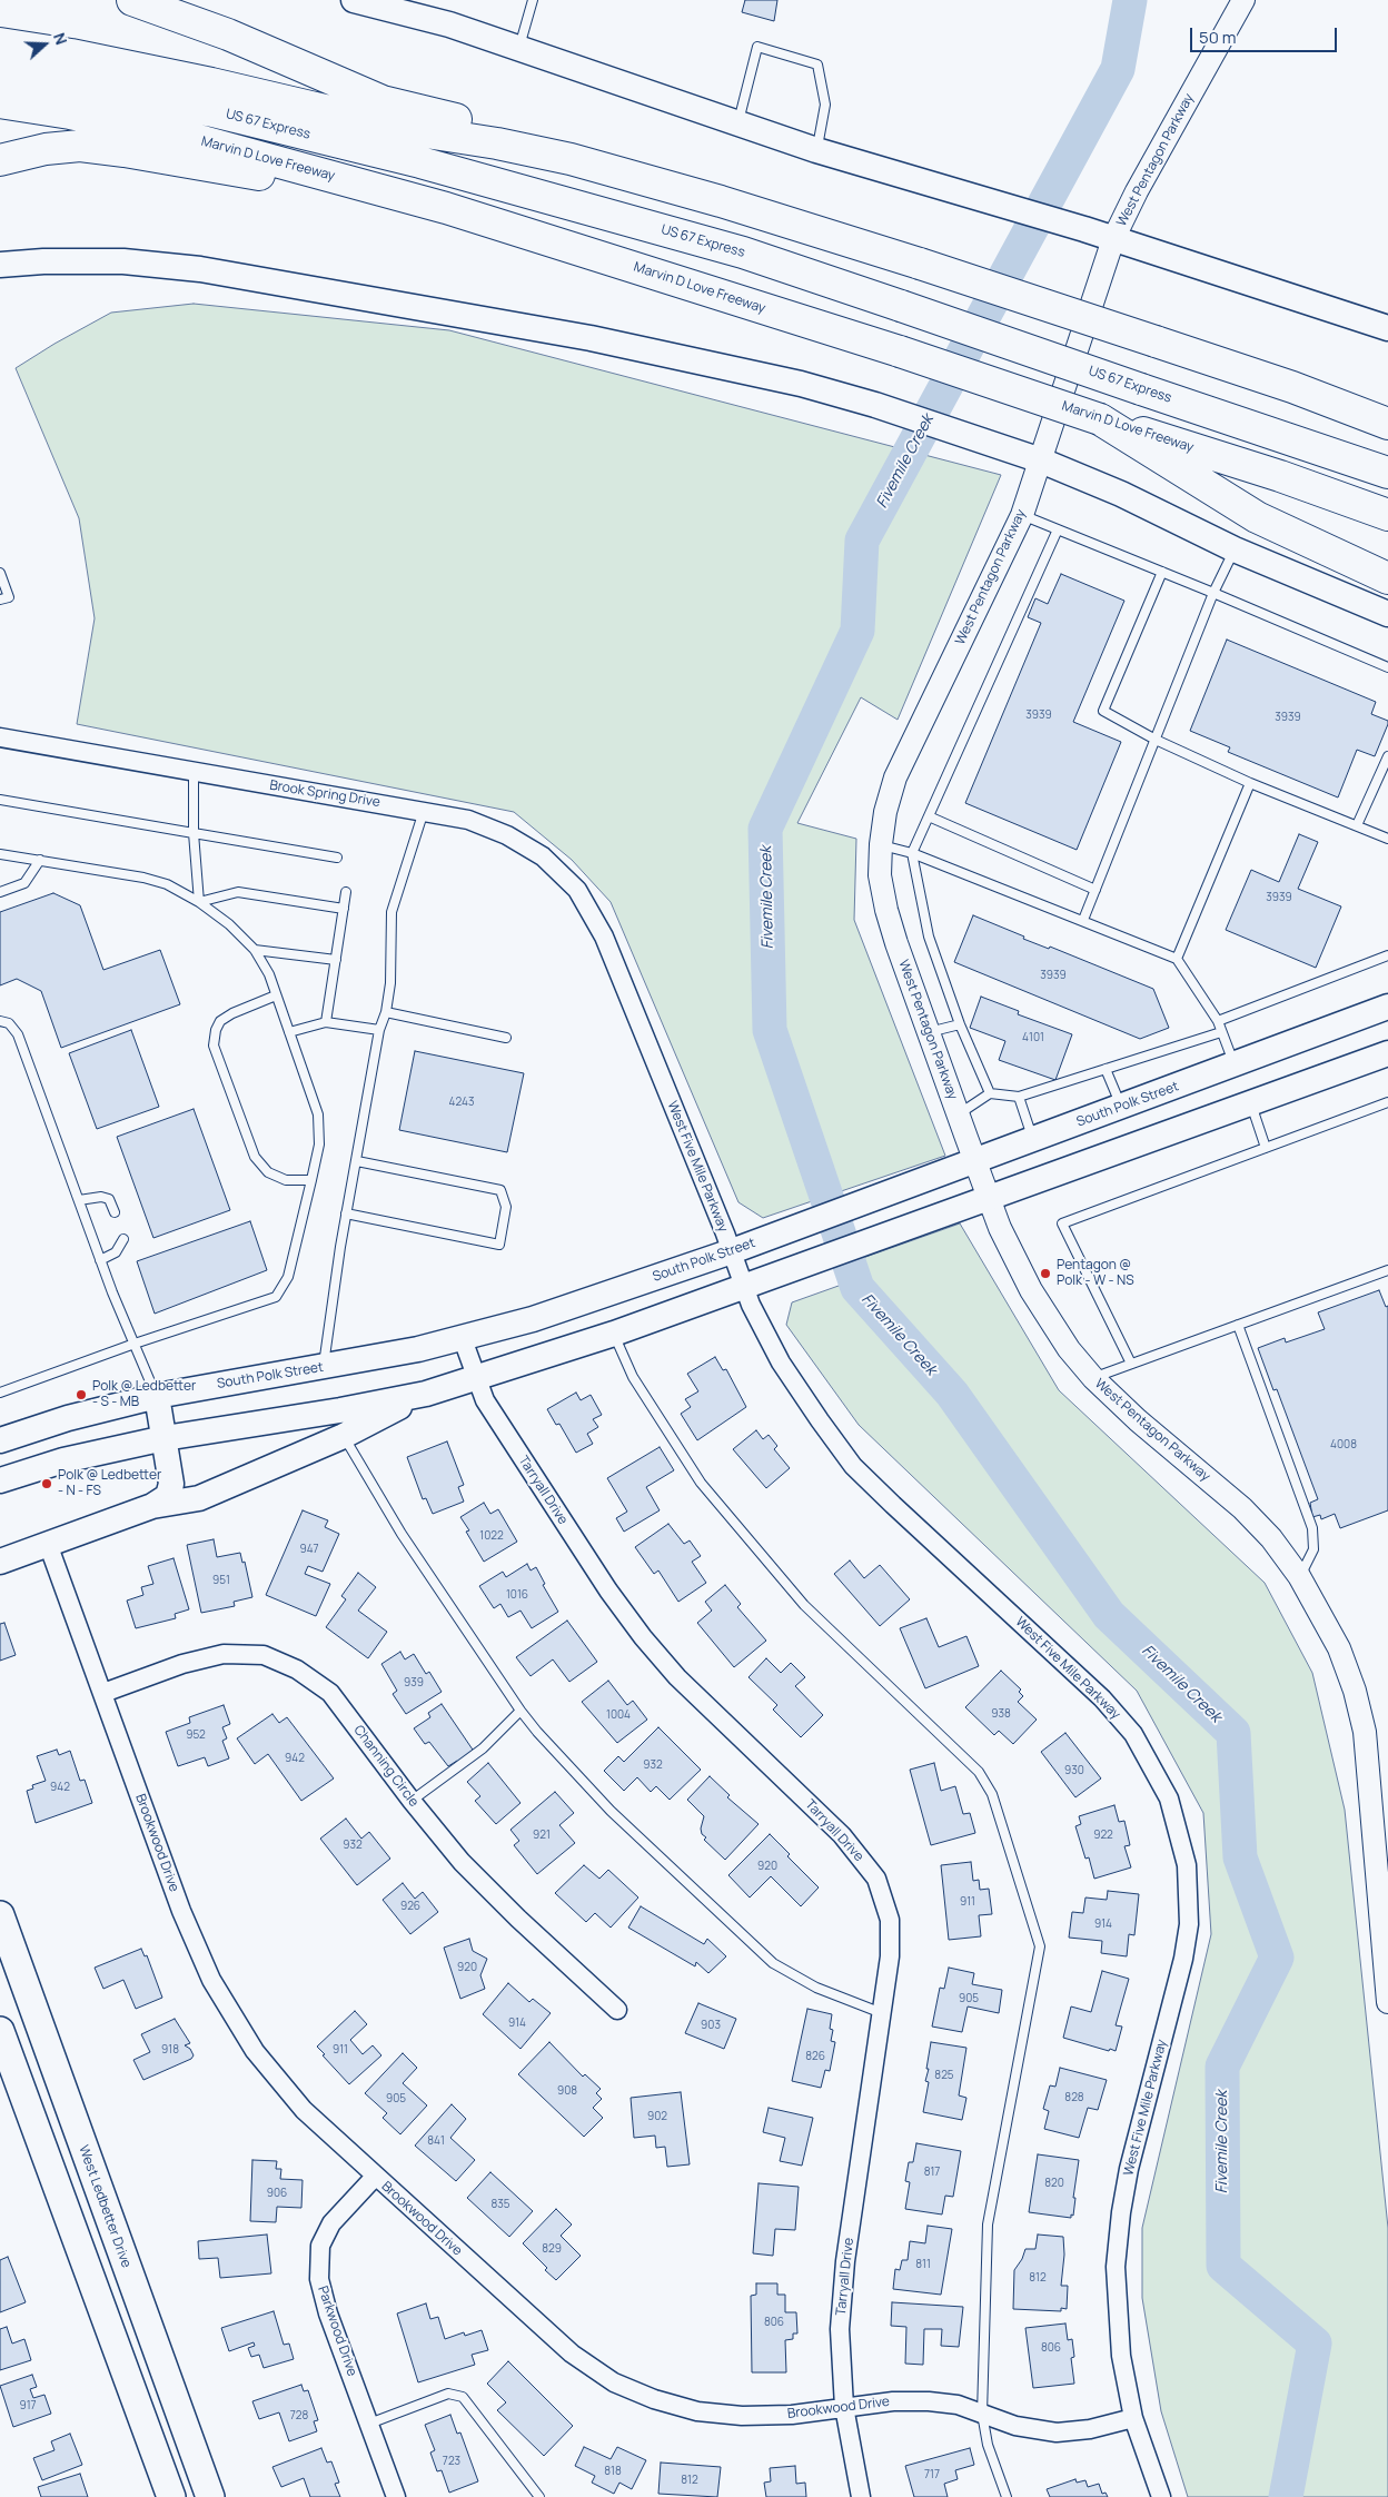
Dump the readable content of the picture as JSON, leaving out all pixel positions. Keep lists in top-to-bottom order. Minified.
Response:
{"streets":{"highway":["US 67 Express","Marvin D Love Freeway"],"main road":["South Polk Street","West Ledbetter Drive"],"street":["West Pentagon Parkway","Brook Spring Drive","West Five Mile Parkway","Tarryall Drive","Channing Circle","Brookwood Drive","Parkwood Drive"]},"crossings":[["West Pentagon Parkway","South Polk Street"],["Brook Spring Drive","West Five Mile Parkway"],["South Polk Street","West Five Mile Parkway"],["South Polk Street","Tarryall Drive"],["West Five Mile Parkway","Brookwood Drive"],["Tarryall Drive","Brookwood Drive"],["Channing Circle","Brookwood Drive"],["Brookwood Drive","Parkwood Drive"]],"water":["Fivemile Creek"],"places":["Pentagon @ Polk - W - NS","Polk @ Ledbetter - S - MB","Polk @ Ledbetter - N - FS"],"house_numbers":["3939","3939","3939","3939","4101","4243","4008","1022","947","951","1016","939","938","1004","952","942","932","930","942","921","922","932","920","911","926","914","920","905","914","903","918","911","826","825","908","828","905","902","841","817","820","906","835","829","811","812","806","806","917","728","723","818","717","812"],"scale_bar":"50 m","north":"right"}
